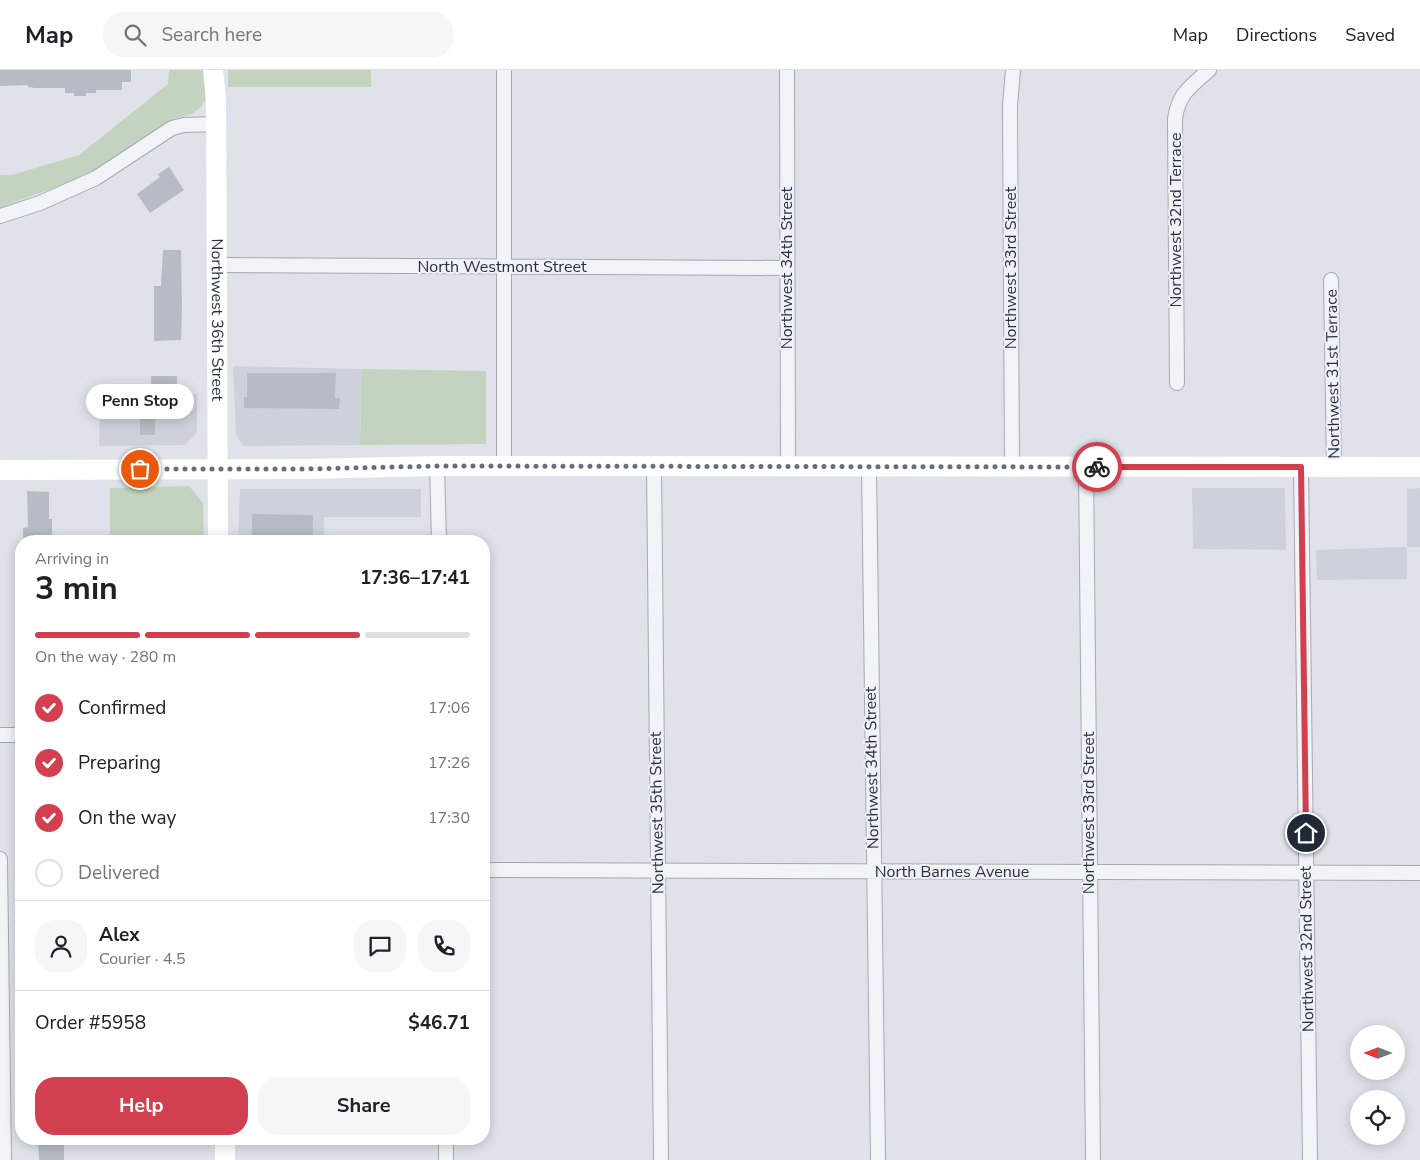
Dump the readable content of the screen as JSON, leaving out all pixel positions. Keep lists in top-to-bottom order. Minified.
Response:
{"streets":{"main road":["Northwest 36th Street"],"street":["Northwest 32nd Terrace","North Westmont Street","Northwest 34th Street","Northwest 33rd Street","Northwest 31st Terrace","Northwest 35th Street","North Barnes Avenue","Northwest 32nd Street"]},"crossings":[["North Westmont Street","Northwest 34th Street"],["North Westmont Street","Northwest 36th Street"],["Northwest 34th Street","North Barnes Avenue"],["Northwest 33rd Street","North Barnes Avenue"],["Northwest 35th Street","North Barnes Avenue"],["North Barnes Avenue","Northwest 32nd Street"]],"places":["Penn Stop"],"north":"left","page":{"header":"Map","search":"Search here","nav":["Map","Directions","Saved"],"bubble":"Penn Stop","heading":["3 min","Arriving in","17:36–17:41"],"panel":["Alex","Courier · 4.5","Order #5958","$46.71"],"bar":"On the way · 280 m","list":[["Confirmed","17:06"],["Preparing","17:26"],["On the way","17:30"],"Delivered"],"buttons":["Help","Share"]}}
